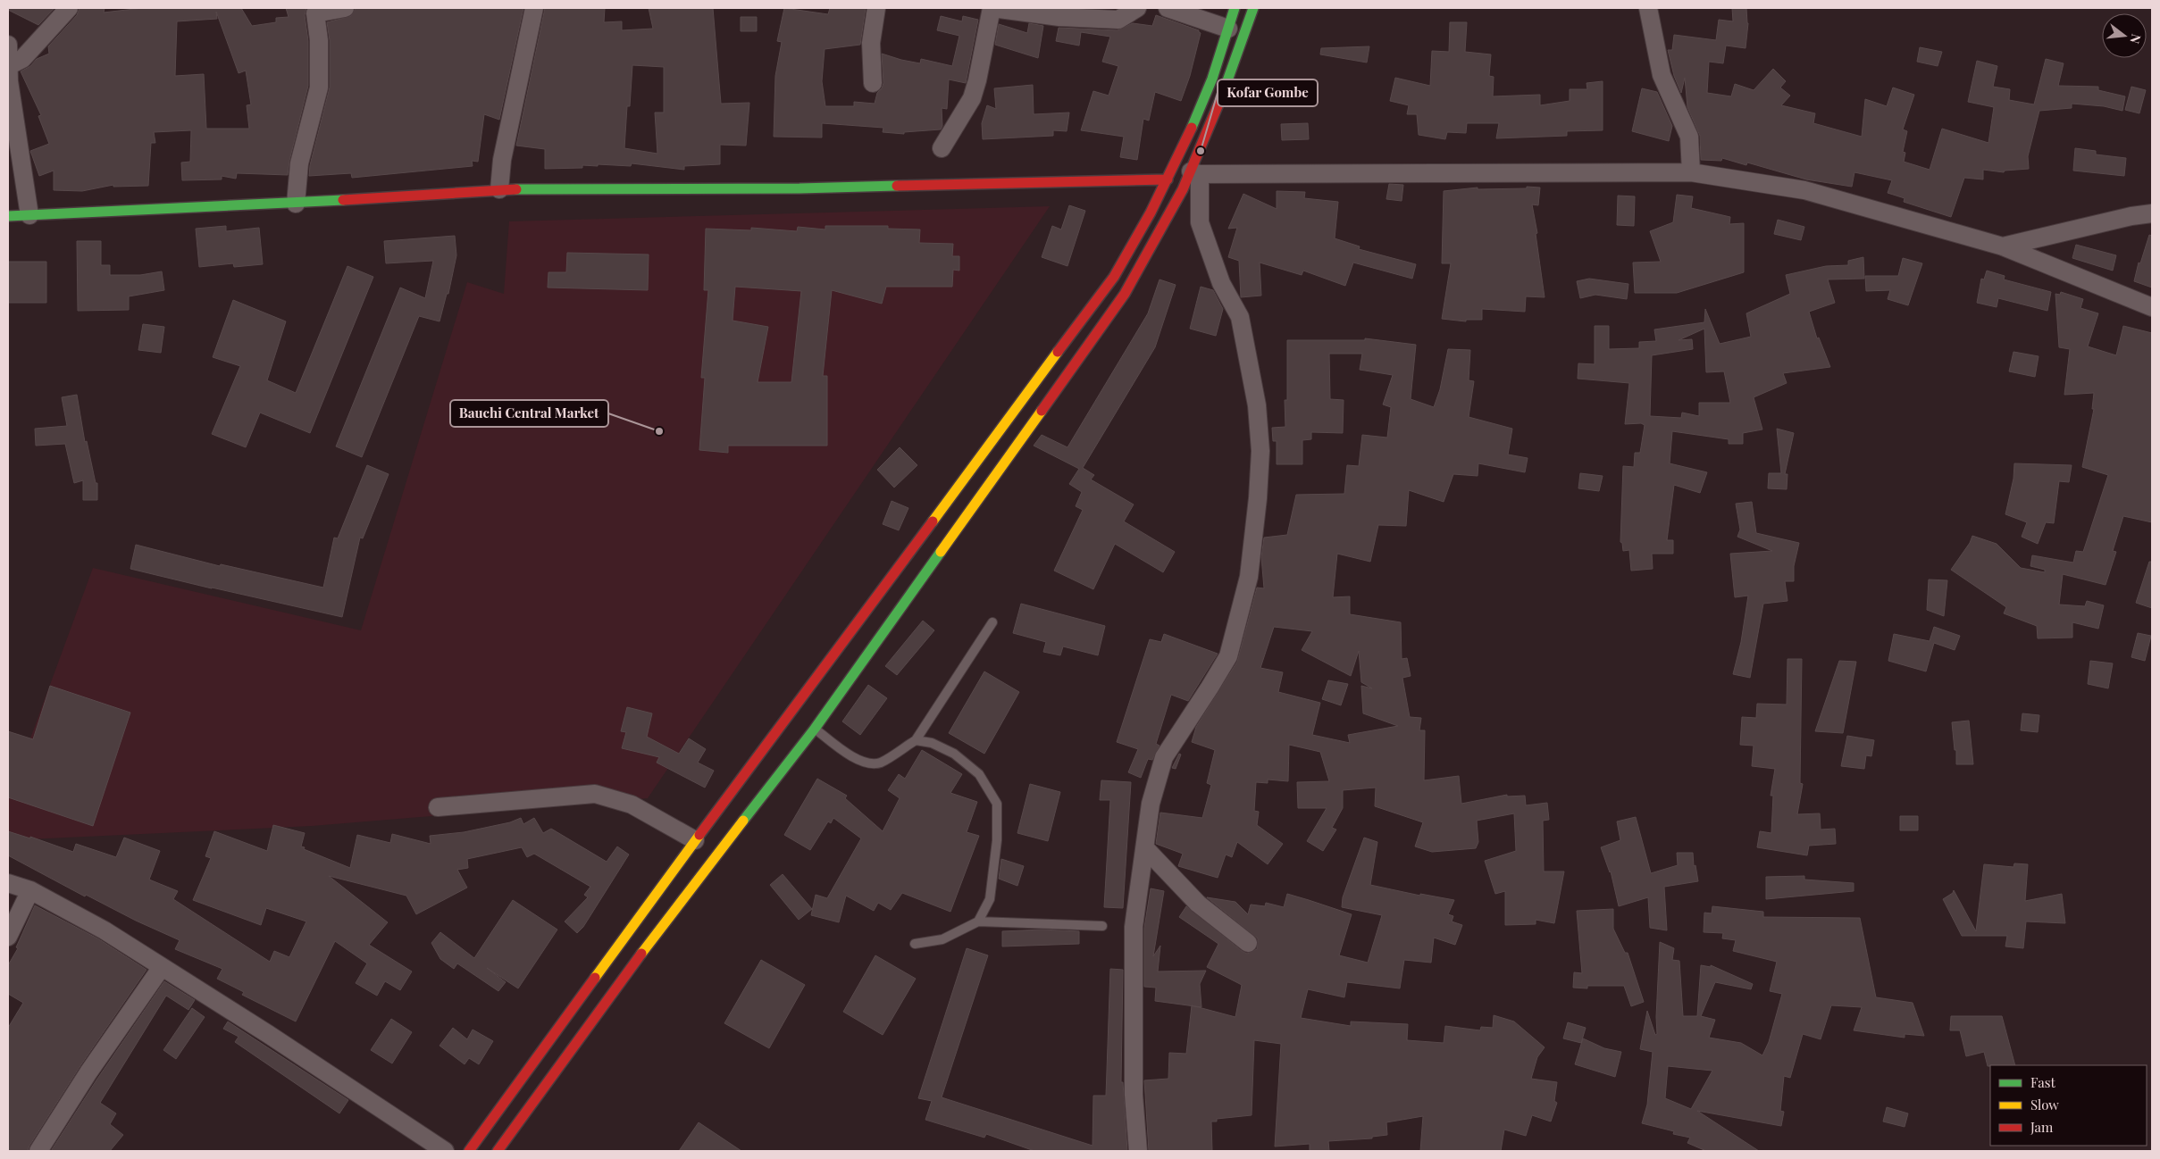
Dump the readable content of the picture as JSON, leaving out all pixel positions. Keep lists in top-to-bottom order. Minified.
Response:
{"places":["Kofar Gombe","Bauchi Central Market"],"legend":["Fast","Slow","Jam"],"north":"right"}
